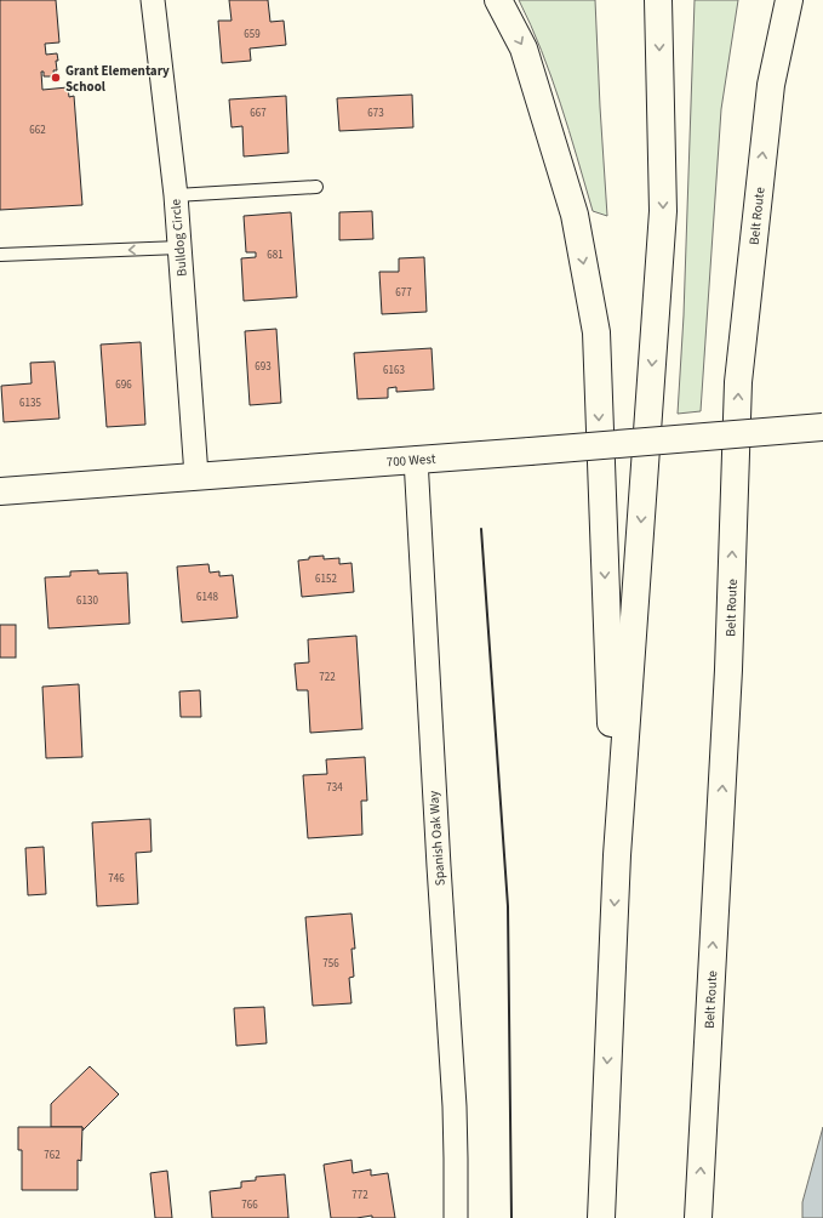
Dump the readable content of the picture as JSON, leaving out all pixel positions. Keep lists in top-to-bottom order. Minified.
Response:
{"streets":{"main road":["Belt Route","700 West"],"street":["Bulldog Circle","Spanish Oak Way"]},"crossings":[["Bulldog Circle","700 West"],["700 West","Spanish Oak Way"]],"places":["Grant Elementary School"],"house_numbers":["659","667","673","662","681","677","693","6163","696","6135","6152","6148","6130","722","734","746","756","762","772","766"]}
